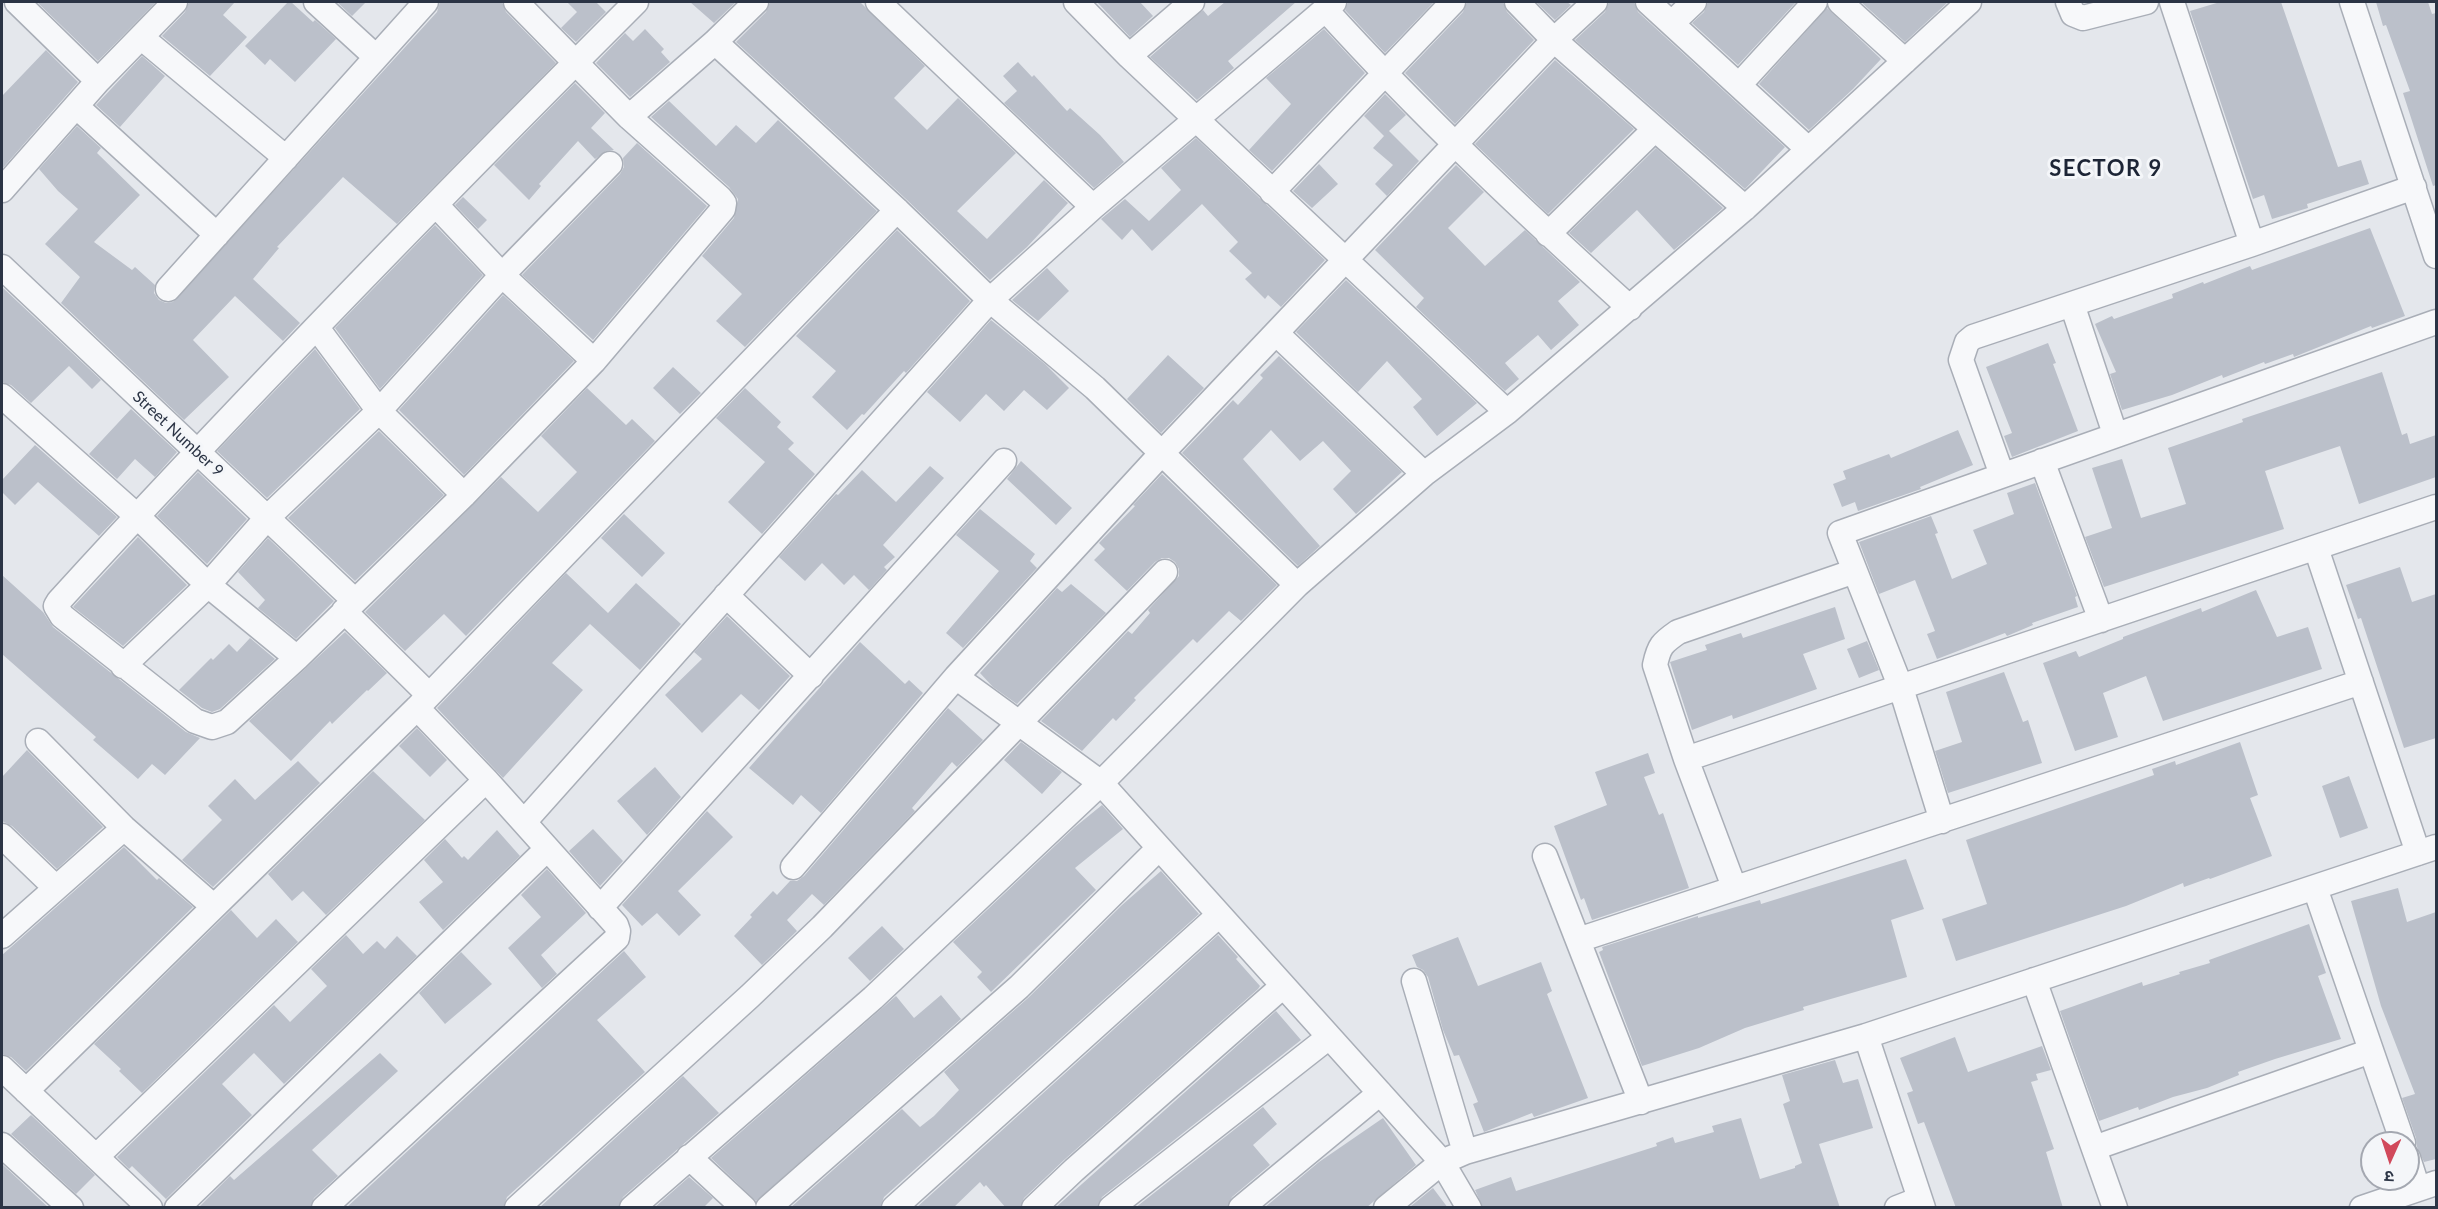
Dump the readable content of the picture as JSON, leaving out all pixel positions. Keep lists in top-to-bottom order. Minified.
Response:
{"streets":{"street":["Street Number 9"]},"districts":["SECTOR 9"],"north":"bottom"}
